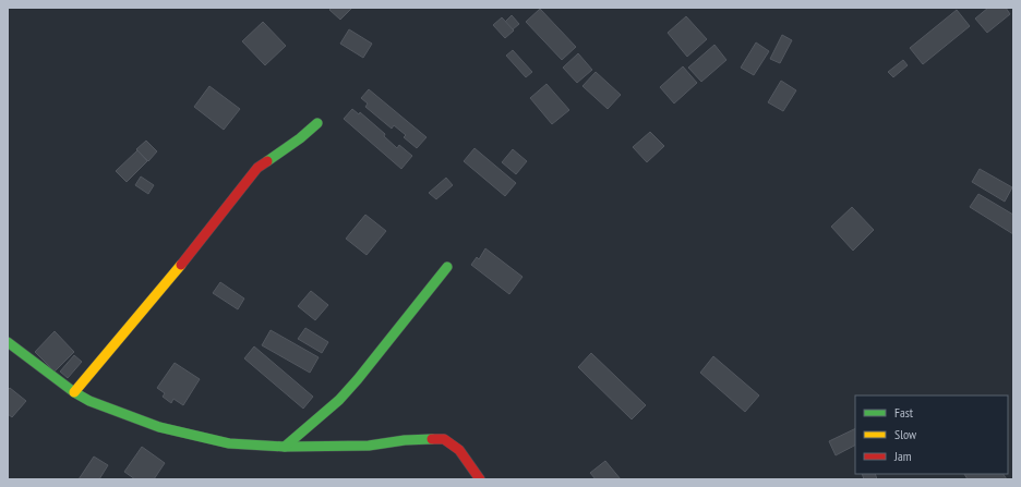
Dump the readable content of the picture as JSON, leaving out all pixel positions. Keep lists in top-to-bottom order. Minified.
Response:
{"legend":["Fast","Slow","Jam"]}
